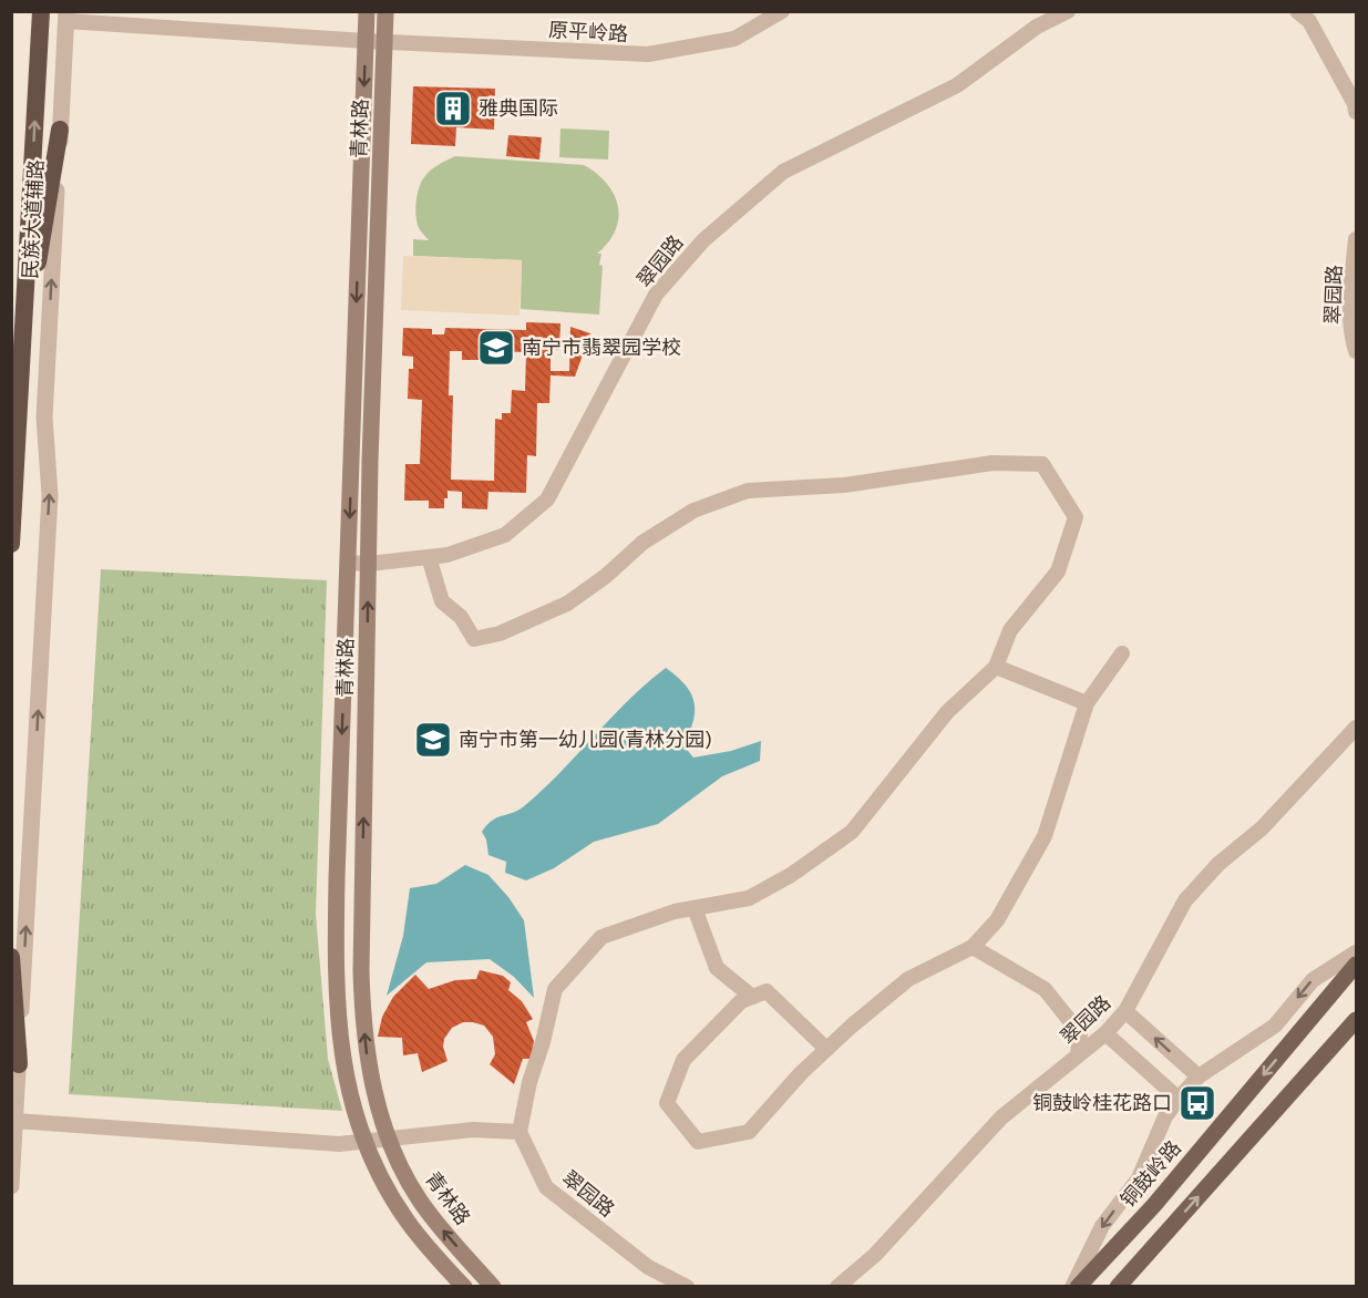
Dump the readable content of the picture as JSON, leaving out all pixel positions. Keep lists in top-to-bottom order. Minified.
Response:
{"streets":{"main road":["青林路","铜鼓岭路"],"street":["原平岭路","民族大道辅路","翠园路"]},"crossings":[["原平岭路","青林路"],["原平岭路","民族大道辅路"],["青林路","翠园路"]],"one_way":["民族大道辅路"],"places":{"building":["雅典国际"],"school or university":["南宁市翡翠园学校","南宁市第一幼儿园(青林分园)"],"bus stop":["铜鼓岭桂花路口"]}}
